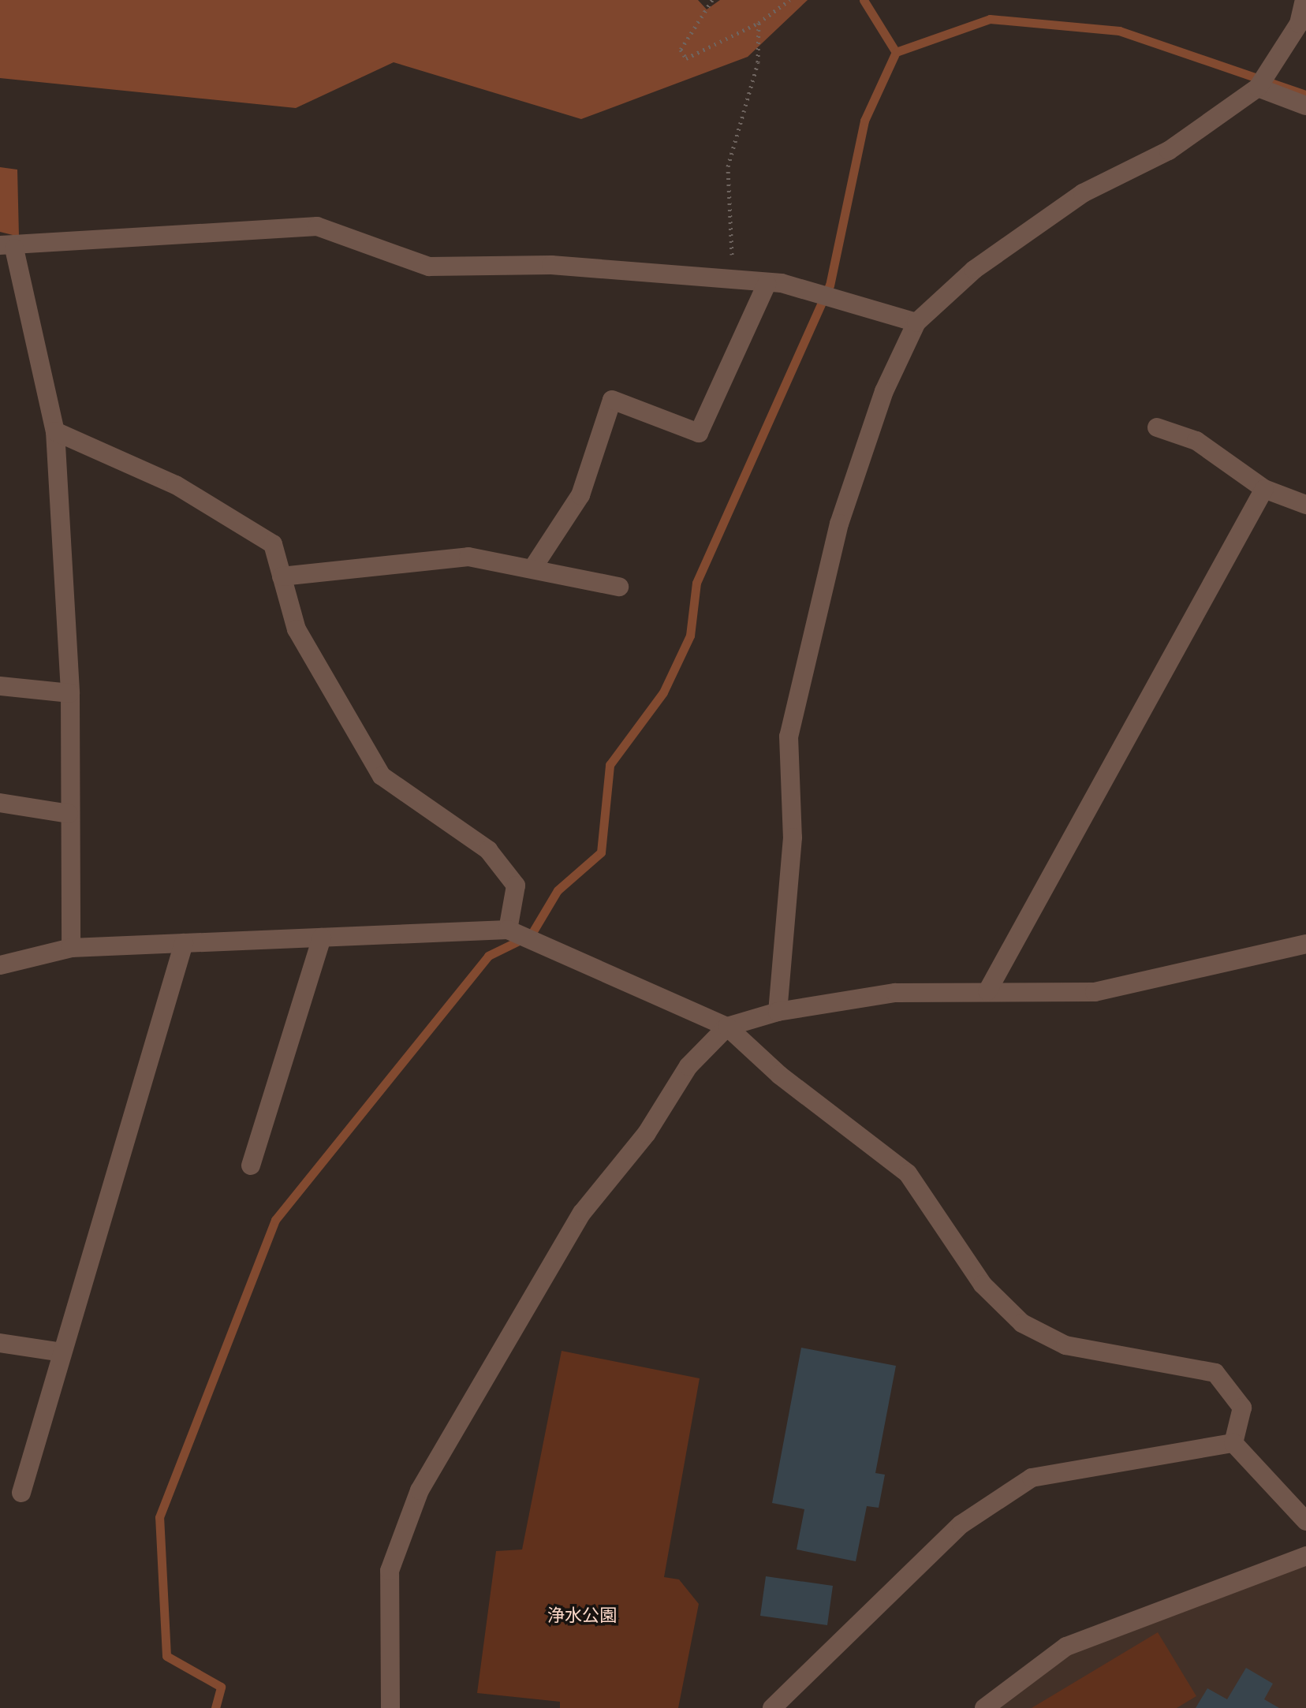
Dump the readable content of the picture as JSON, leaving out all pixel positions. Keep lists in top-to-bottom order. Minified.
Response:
{"parks":["浄水公園"]}
